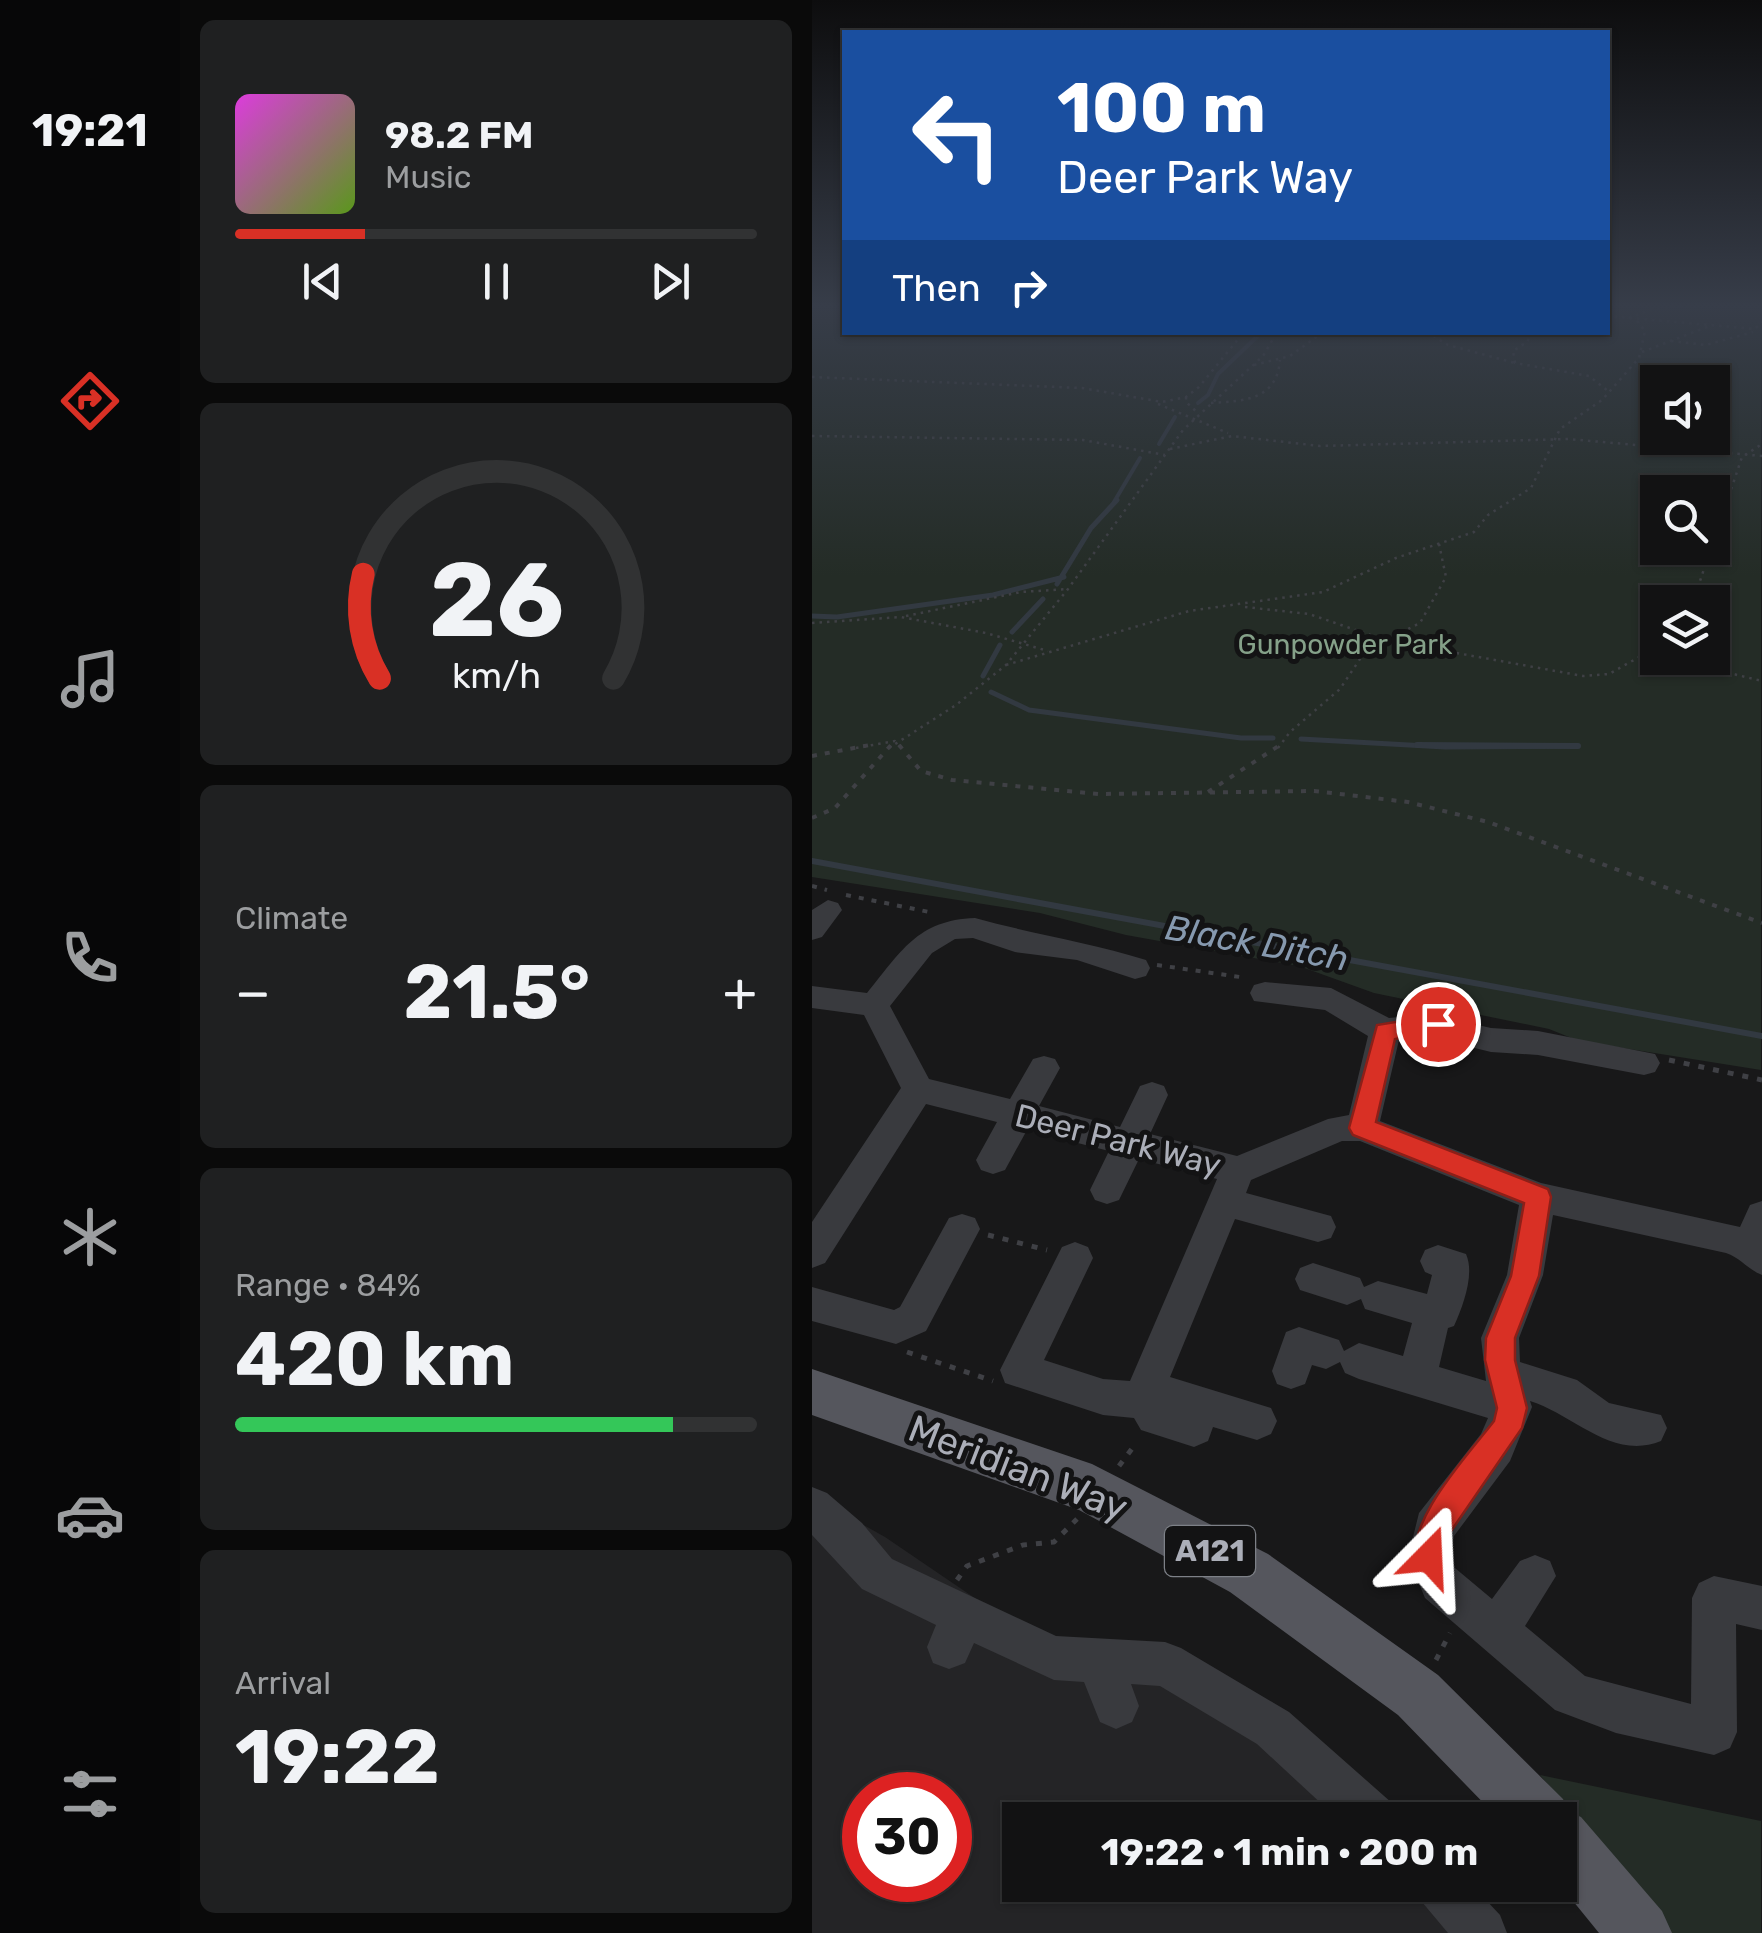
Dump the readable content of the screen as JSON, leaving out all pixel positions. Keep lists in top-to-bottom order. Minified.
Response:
{"streets":{"main road":["Meridian Way","A121"],"street":["Deer Park Way"]},"water":["Black Ditch"],"parks":["Gunpowder Park"],"page":{"tabs":"19:21","turn":["100 m","Deer Park Way"],"song":["98.2 FM","Music"],"then":"Then","tile":["Climate",["Range · 84%","420 km"],["Arrival","19:22"]],"heat":["−","21.5°","+"],"limit":"30","trip":"19:22 · 1 min · 200 m","gauge":["26","km/h"]}}
